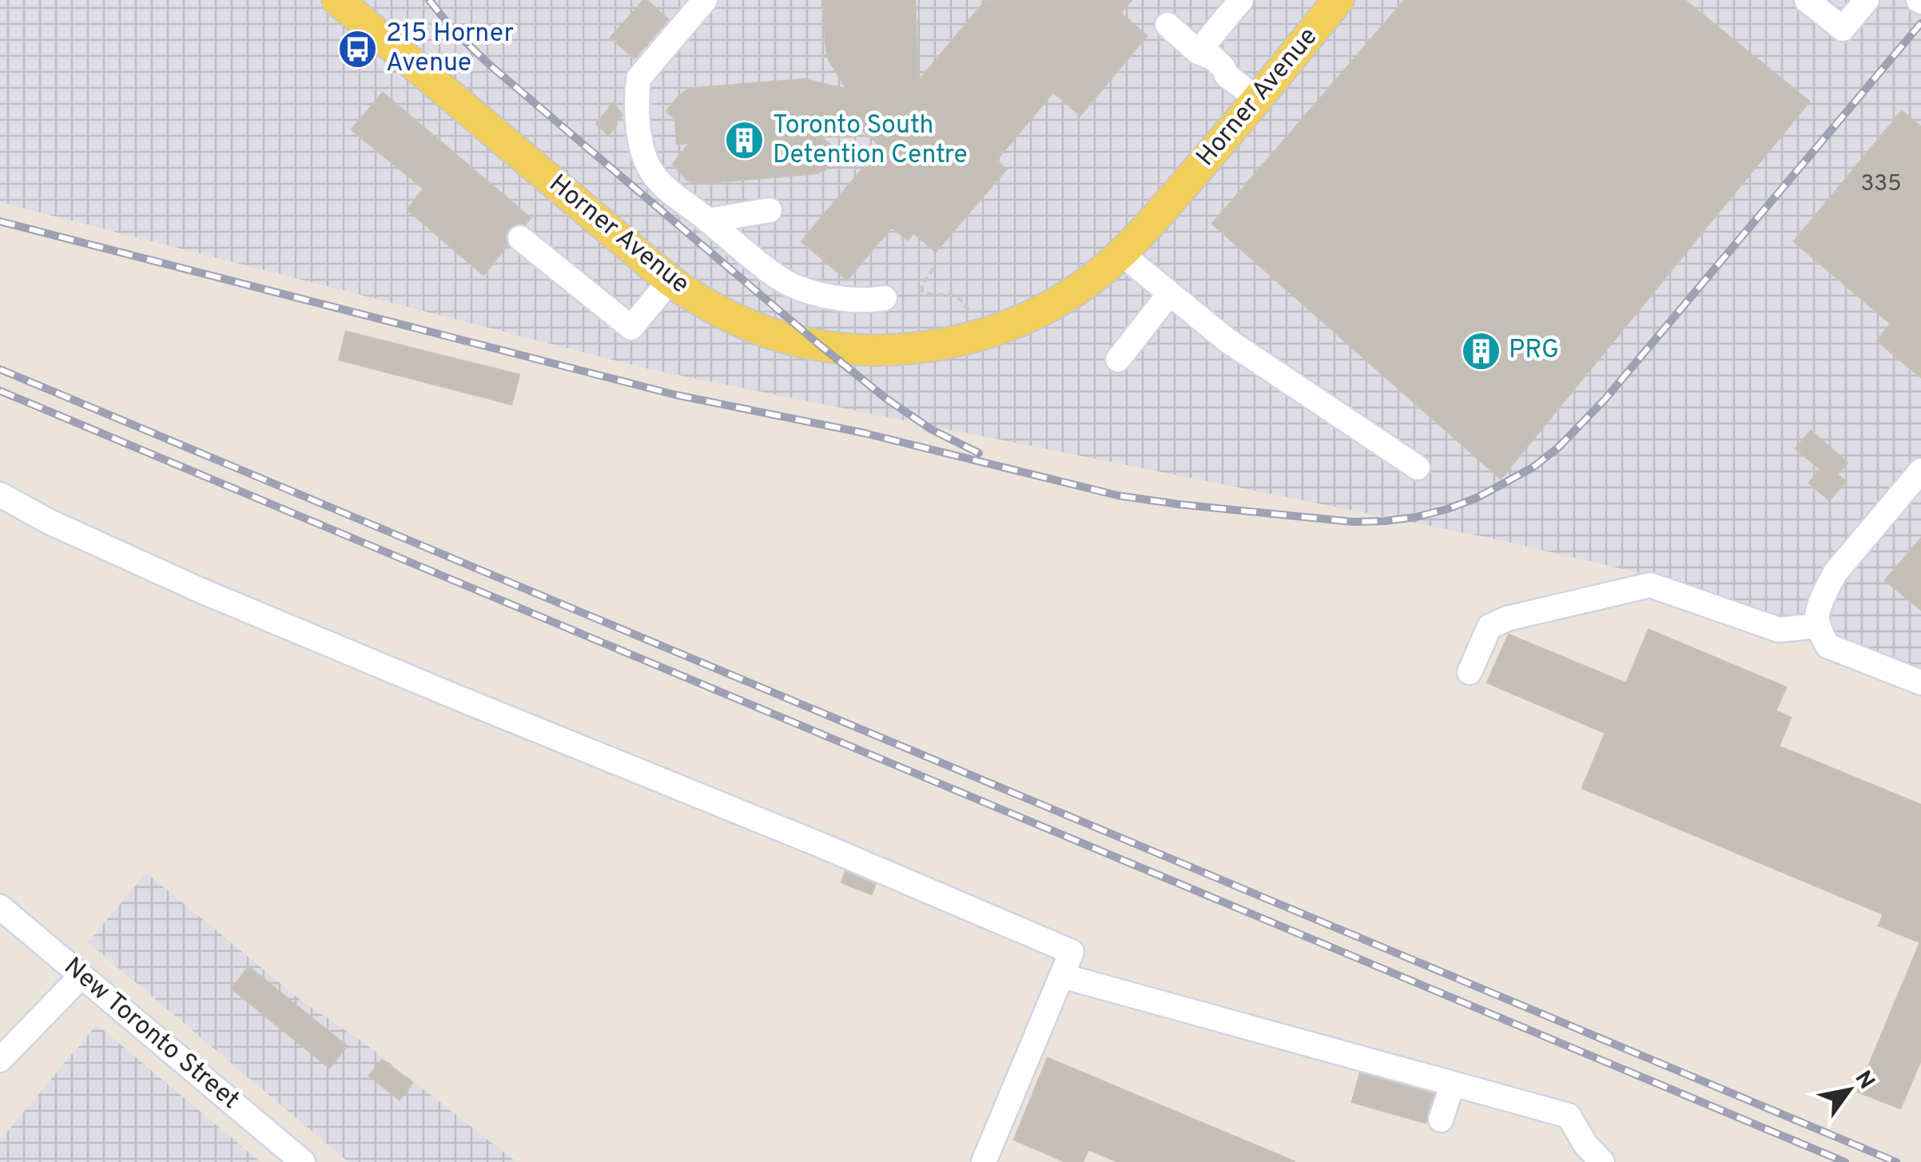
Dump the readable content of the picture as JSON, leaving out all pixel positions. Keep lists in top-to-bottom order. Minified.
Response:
{"streets":{"main road":["Horner Avenue"],"street":["New Toronto Street"]},"places":{"bus stop":["215 Horner Avenue"],"building":["Toronto South Detention Centre","PRG"]},"house_numbers":["335"],"north":"top right"}
